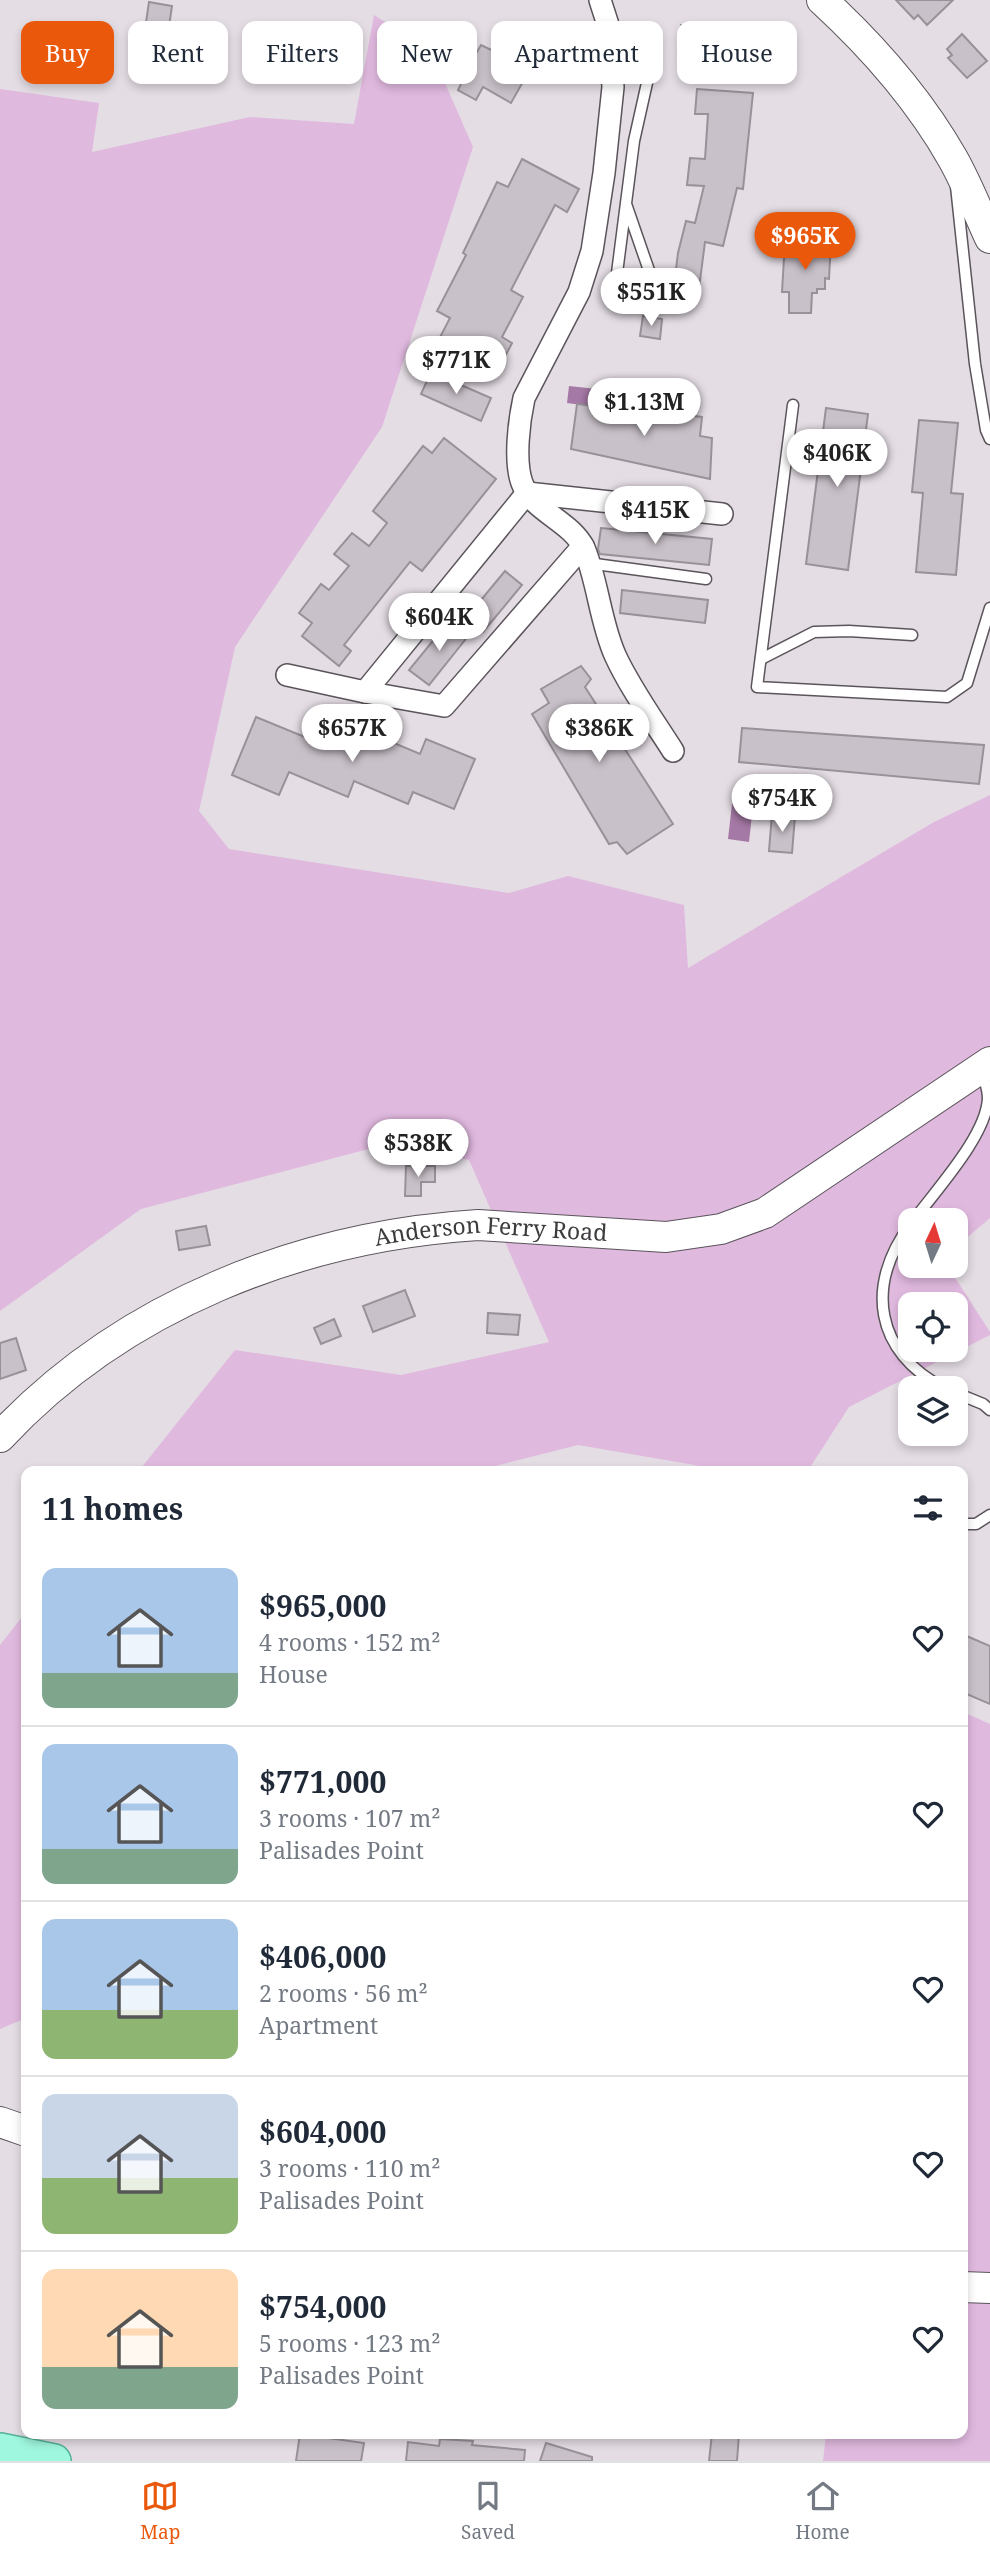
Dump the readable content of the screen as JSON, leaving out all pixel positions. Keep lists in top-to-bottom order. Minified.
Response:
{"streets":{"street":["Anderson Ferry Road"]},"north":"top","page":{"chip":["Buy","Rent","Filters","New","Apartment","House"],"price":["$965K","$551K","$771K","$1.13M","$406K","$415K","$604K","$657K","$386K","$754K","$538K"],"heading":"11 homes","list":[{"name":"$965,000","note":"4 rooms · 152 m² · House"},{"name":"$771,000","note":"3 rooms · 107 m² · Palisades Point"},{"name":"$406,000","note":"2 rooms · 56 m² · Apartment"},{"name":"$604,000","note":"3 rooms · 110 m² · Palisades Point"},{"name":"$754,000","note":"5 rooms · 123 m² · Palisades Point"}],"tabs":["Map","Saved","Home"]}}
